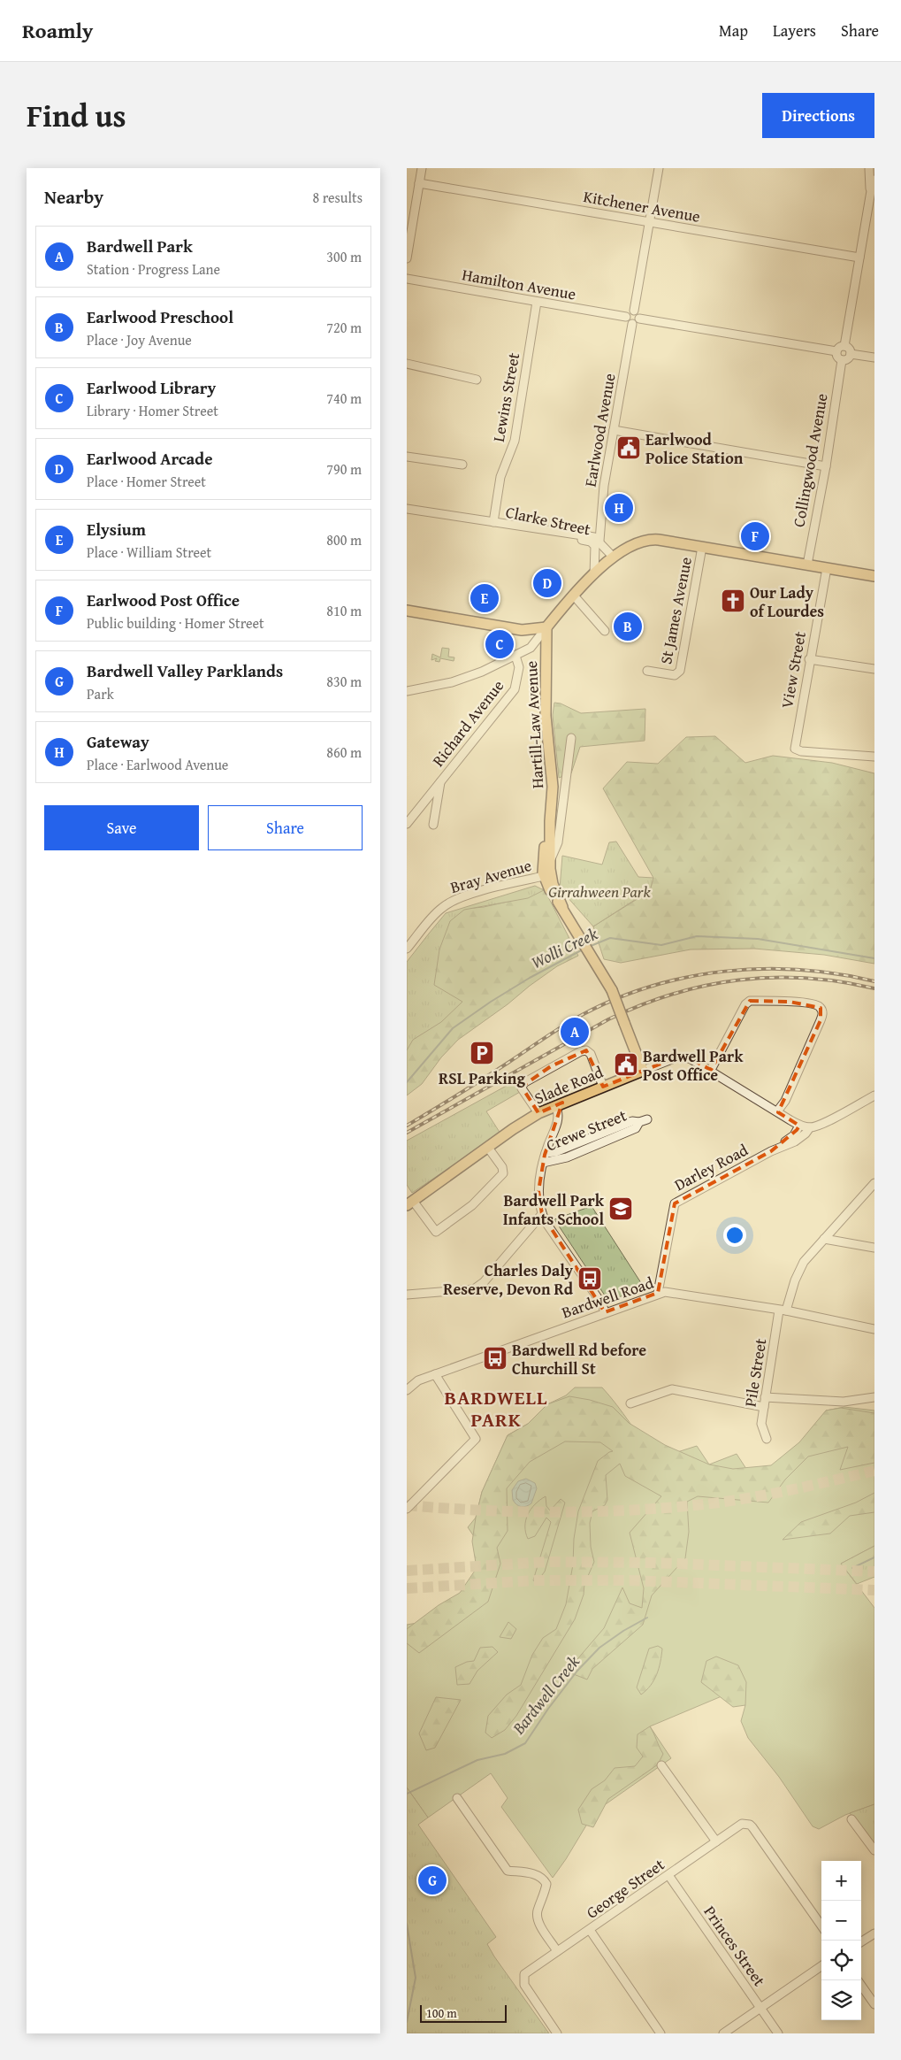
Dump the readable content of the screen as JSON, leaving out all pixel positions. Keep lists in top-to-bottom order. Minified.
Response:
{"streets":{"main road":["Hartill-Law Avenue","Slade Road"],"street":["Kitchener Avenue","Hamilton Avenue","Lewins Street","Earlwood Avenue","Collingwood Avenue","Clarke Street","St James Avenue","View Street","Richard Avenue","Bray Avenue","Crewe Street","Darley Road","Bardwell Road","Pile Street","George Street","Princes Street"]},"crossings":[["Hamilton Avenue","Lewins Street"],["Hamilton Avenue","Earlwood Avenue"],["Lewins Street","Clarke Street"],["Earlwood Avenue","Clarke Street"],["Hartill-Law Avenue","Bray Avenue"],["Hartill-Law Avenue","Slade Road"],["Slade Road","Darley Road"],["Darley Road","Bardwell Road"],["Bardwell Road","Pile Street"],["George Street","Princes Street"]],"districts":["BARDWELL PARK"],"water":["Wolli Creek","Bardwell Creek"],"parks":["Girrahween Park"],"places":{"public building":["Earlwood Police Station","Bardwell Park Post Office"],"church":["Our Lady of Lourdes"],"parking":["RSL Parking"],"school or university":["Bardwell Park Infants School"],"bus stop":["Charles Daly Reserve, Devon Rd","Bardwell Rd before Churchill St"]},"scale_bar":"100 m","page":{"header":"Roamly","nav":["Map","Layers","Share"],"title":"Find us","buttons":["Directions",["Save","Share"]],"heading":["Nearby","8 results"],"list":[{"mark":"A","name":"Bardwell Park","note":"Station · Progress Lane","value":"300 m"},{"mark":"B","name":"Earlwood Preschool","note":"Place · Joy Avenue","value":"720 m"},{"mark":"C","name":"Earlwood Library","note":"Library · Homer Street","value":"740 m"},{"mark":"D","name":"Earlwood Arcade","note":"Place · Homer Street","value":"790 m"},{"mark":"E","name":"Elysium","note":"Place · William Street","value":"800 m"},{"mark":"F","name":"Earlwood Post Office","note":"Public building · Homer Street","value":"810 m"},{"mark":"G","name":"Bardwell Valley Parklands","note":"Park","value":"830 m"},{"mark":"H","name":"Gateway","note":"Place · Earlwood Avenue","value":"860 m"}],"pins":["H","F","D","E","B","C","A","G"],"map_buttons":["+","−"],"scale":"100 m"}}
